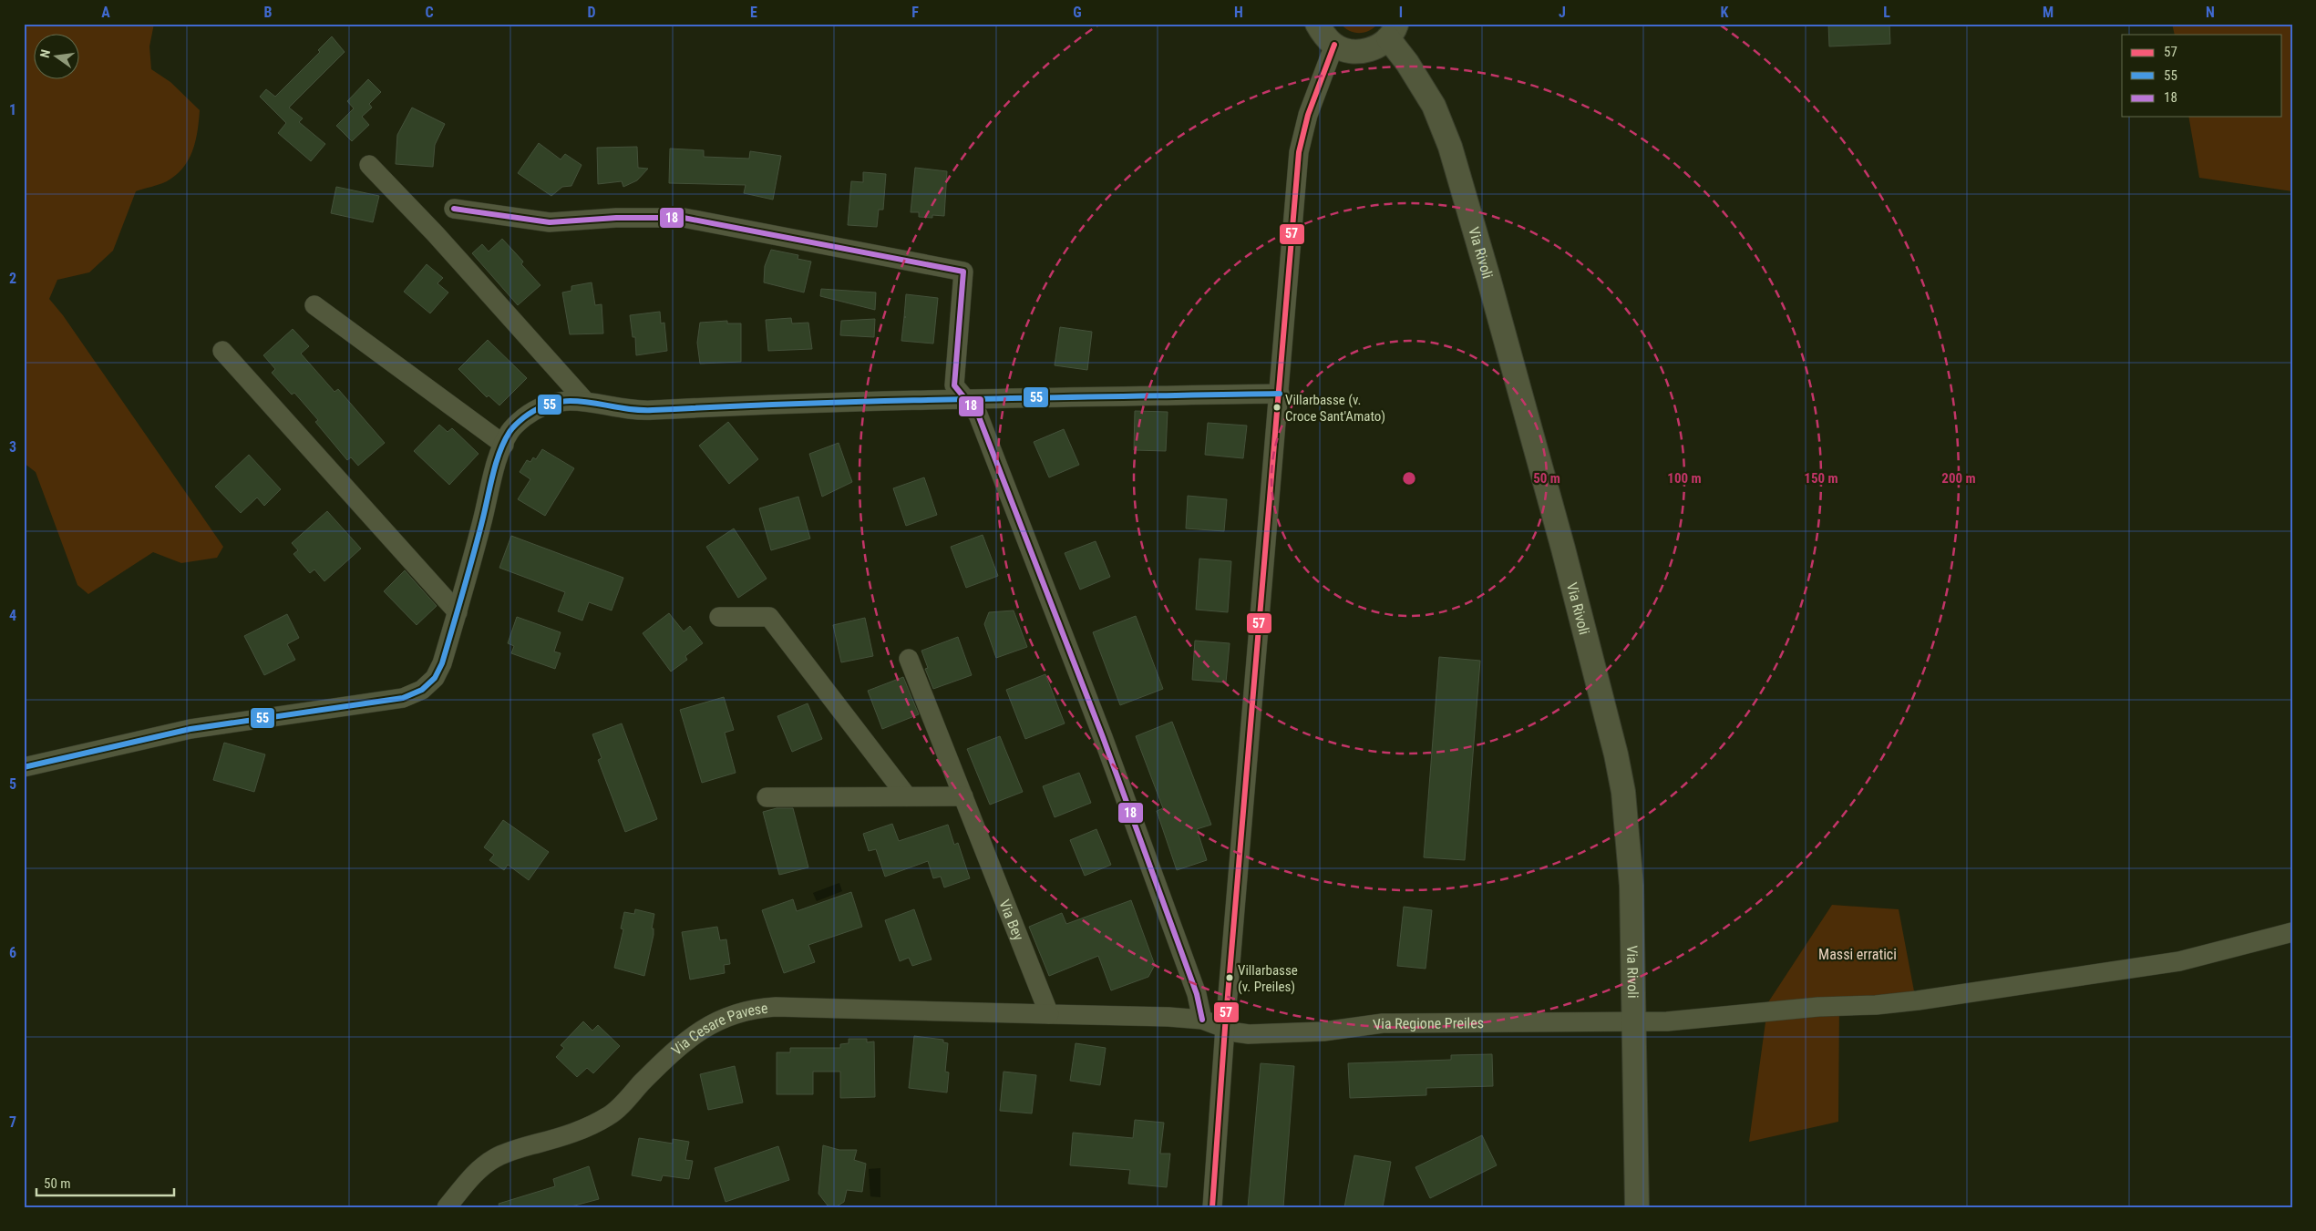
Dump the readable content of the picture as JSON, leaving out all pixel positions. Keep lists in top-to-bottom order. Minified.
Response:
{"streets":{"street":["Via Rivoli","Via Bey","Via Regione Preiles","Via Cesare Pavese"]},"crossings":[["Via Rivoli","Via Regione Preiles"],["Via Bey","Via Cesare Pavese"]],"parks":["Massi erratici"],"places":["Villarbasse (v. Croce Sant'Amato)","Villarbasse (v. Preiles)"],"lines":["transit line 57","transit line 18","transit line 55"],"legend":["57","55","18"],"scale_bar":"50 m","north":"left","grid":{"columns":["A","B","C","D","E","F","G","H","I","J","K","L","M","N"],"rows":["1","2","3","4","5","6","7"]},"rings":["50 m","100 m","150 m","200 m"]}
